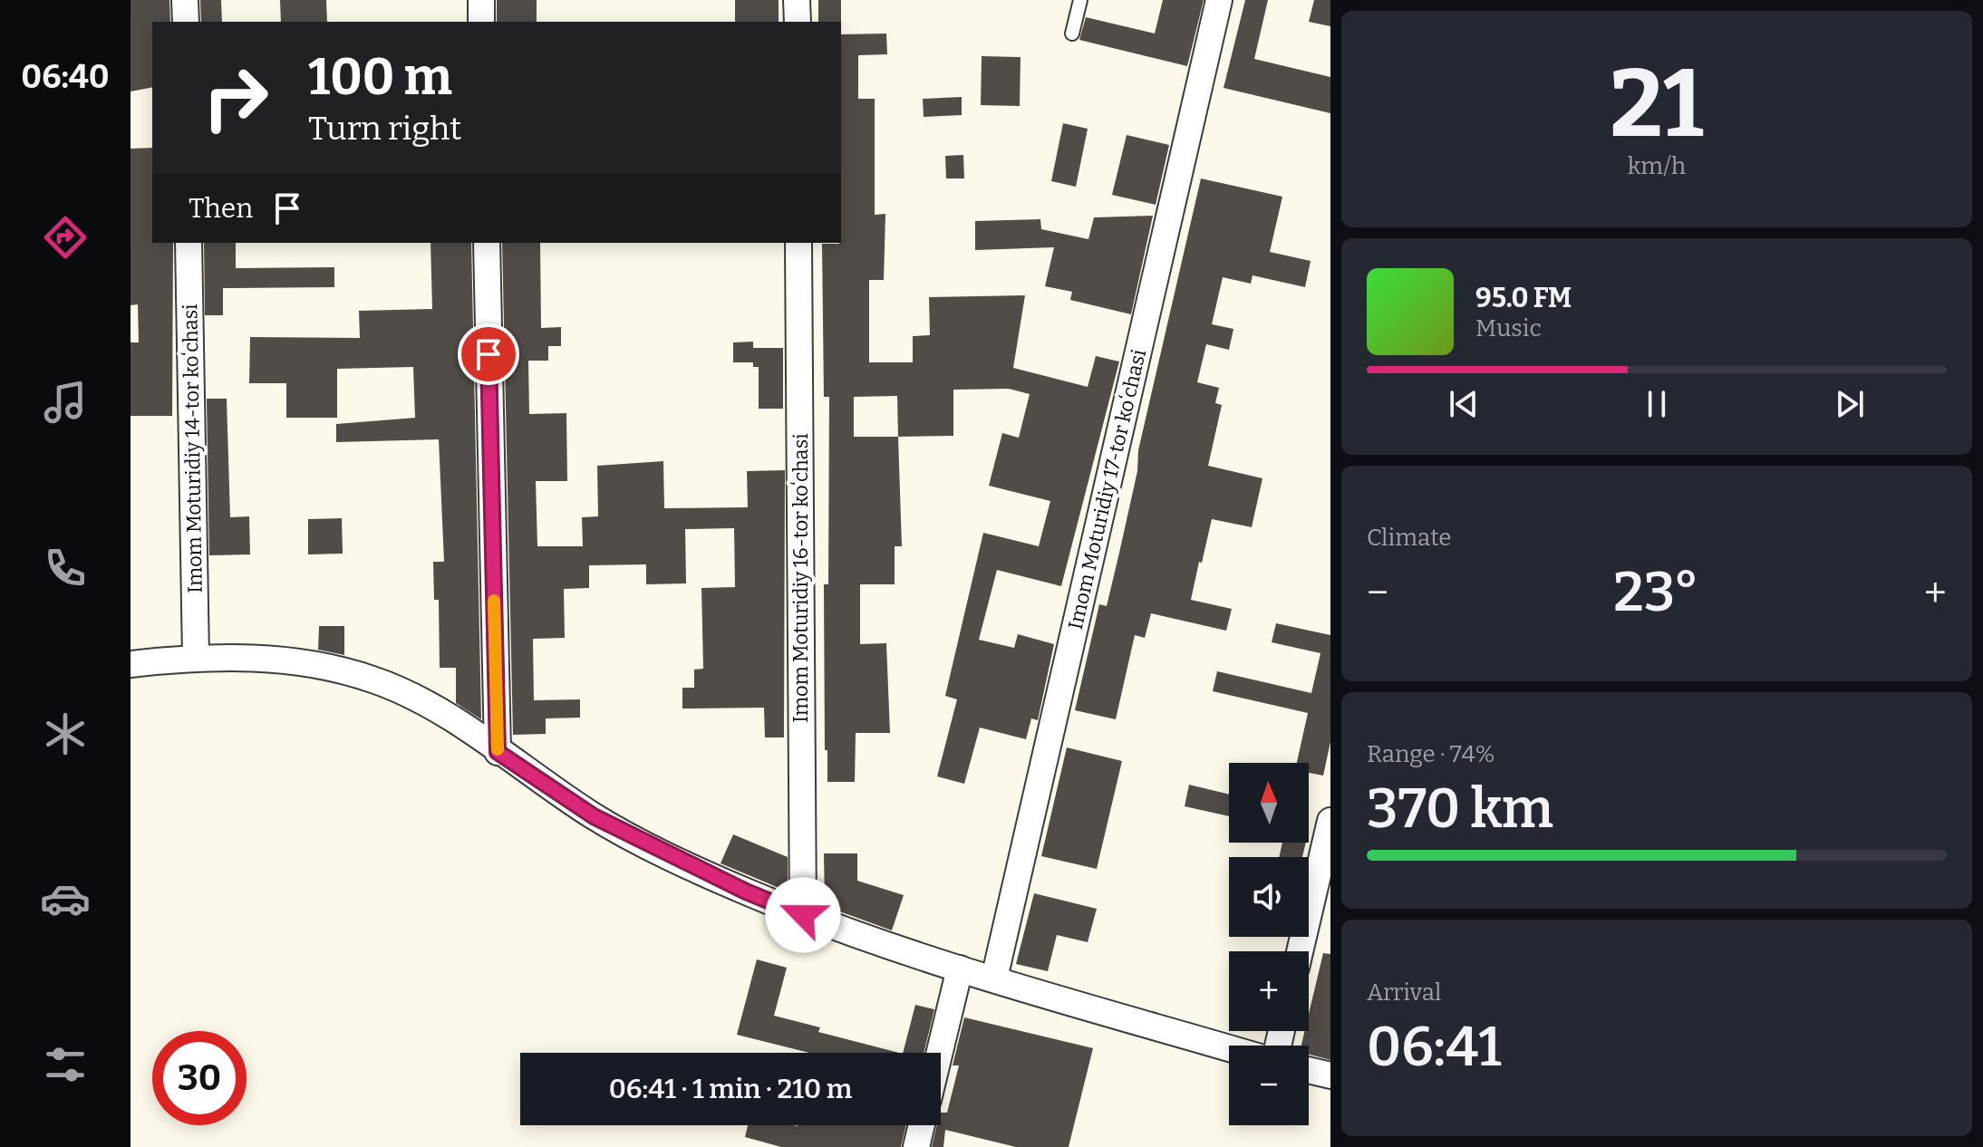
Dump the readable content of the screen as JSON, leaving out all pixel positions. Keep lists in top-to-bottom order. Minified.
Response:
{"streets":{"street":["Imom Moturidiy 14-tor koʻchasi","Imom Moturidiy 17-tor koʻchasi","Imom Moturidiy 16-tor koʻchasi"]},"north":"top","page":{"tabs":"06:40","tile":[["21","km/h"],"Climate",["Range · 74%","370 km"],["Arrival","06:41"]],"turn":["100 m","Turn right"],"then":"Then","song":["95.0 FM","Music"],"heat":["−","23°","+"],"map_buttons":["+","−"],"limit":"30","trip":"06:41 · 1 min · 210 m"}}
